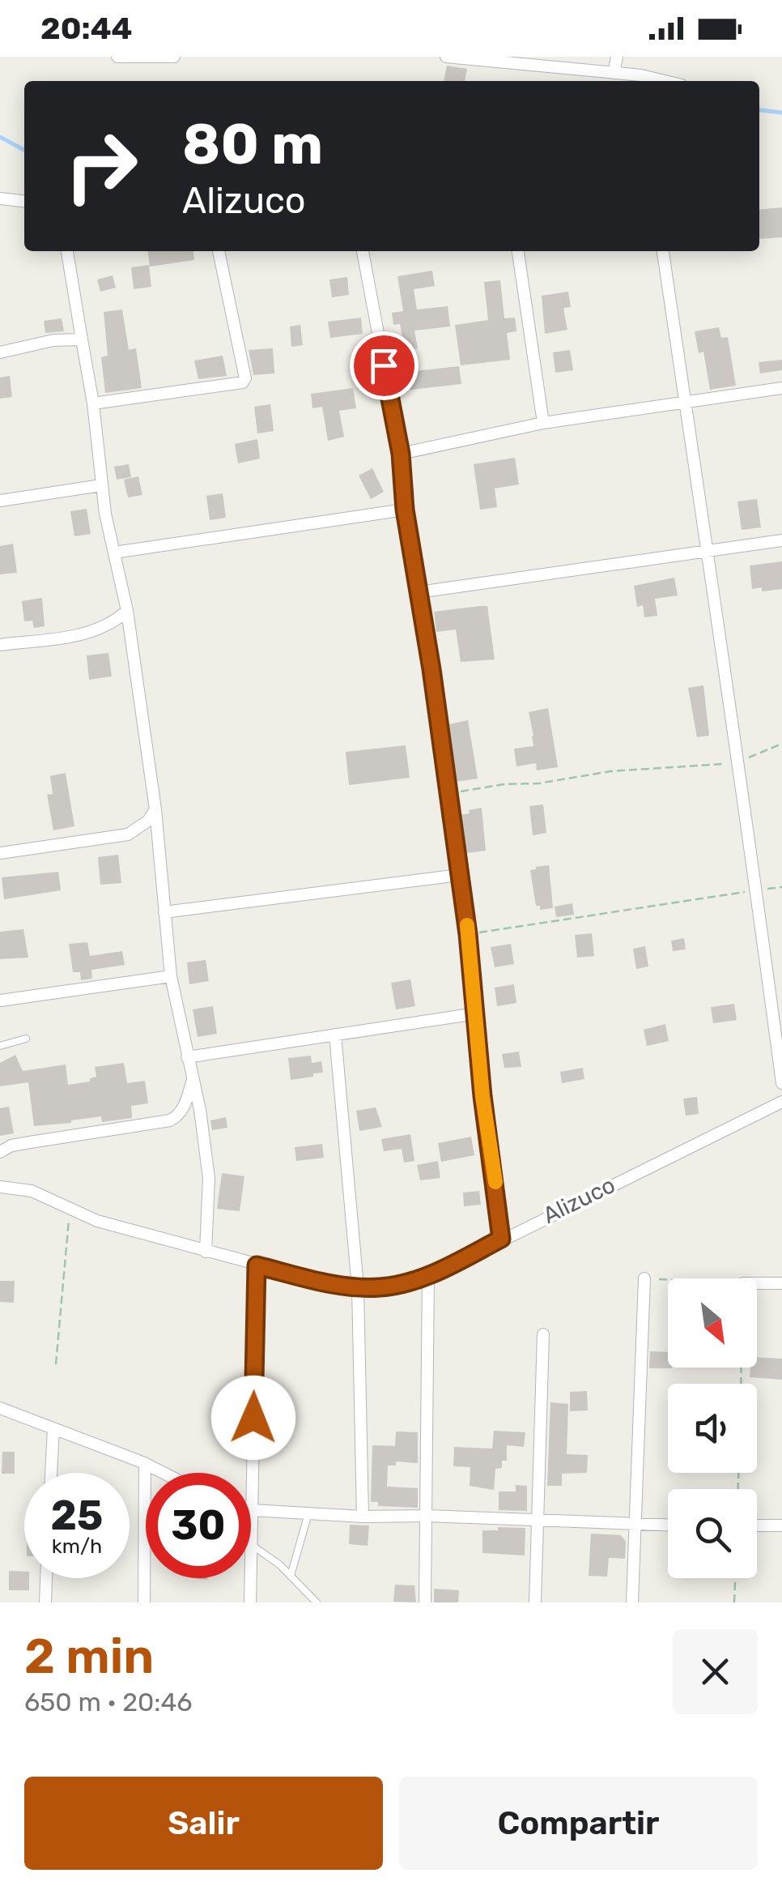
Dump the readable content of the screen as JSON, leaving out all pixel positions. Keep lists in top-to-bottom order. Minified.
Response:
{"streets":{"street":["Alizuco"]},"north":"bottom right","page":{"status":"20:44","turn":["80 m","Alizuco"],"speed":"25 km/h","limit":"30","heading":["2 min","650 m · 20:46"],"buttons":["Salir","Compartir"]}}
